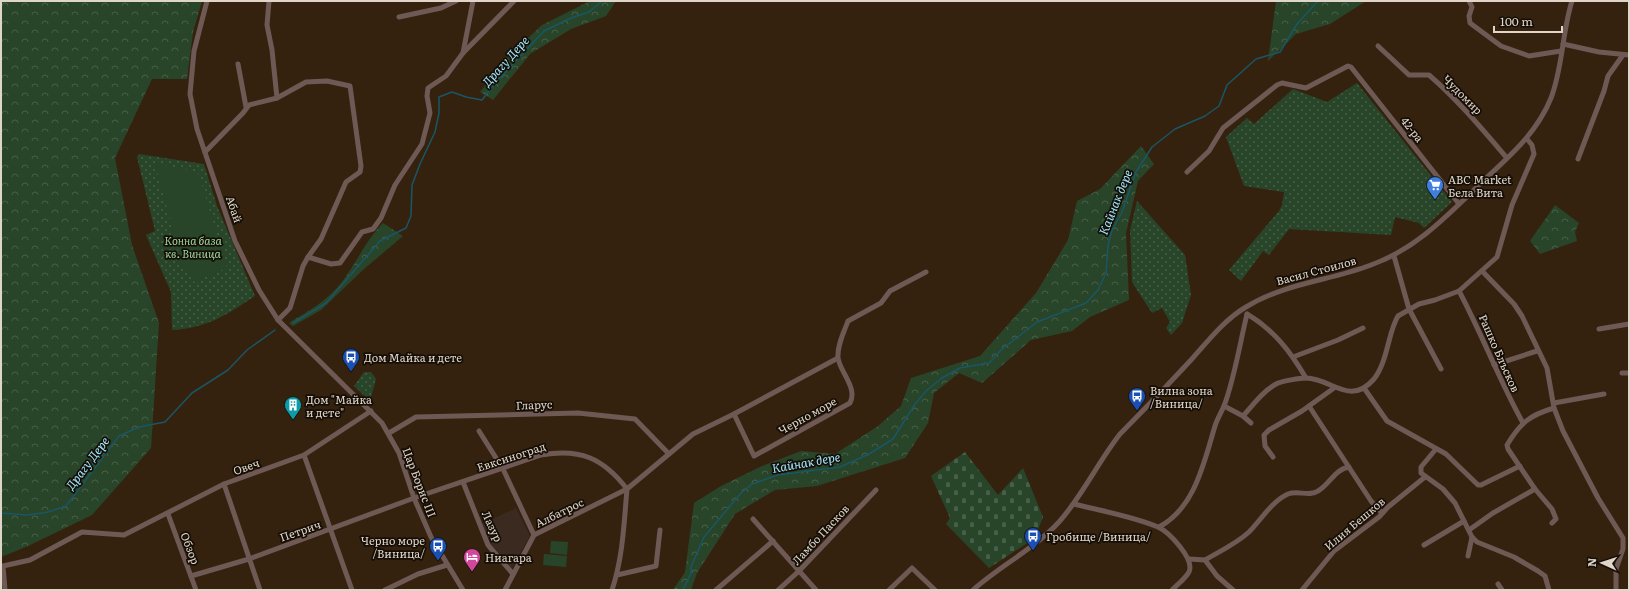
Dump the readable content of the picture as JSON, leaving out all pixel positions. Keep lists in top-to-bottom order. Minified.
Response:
{"streets":{"street":["Чудомир","42-ра","Абай","Васил Стоилов","Рашко Блъсков","Гларус","Черно море","Евксиноград","Овеч","Цар Борис III","Албатрос","Илия Бешков","Лазур","Петрич","Ламбо Пасков","Обзор"]},"crossings":[["Чудомир","Васил Стоилов"],["42-ра","Васил Стоилов"],["Абай","Цар Борис III"],["Гларус","Цар Борис III"],["Евксиноград","Цар Борис III"],["Евксиноград","Албатрос"],["Евксиноград","Лазур"],["Евксиноград","Петрич"],["Овеч","Цар Борис III"],["Овеч","Обзор"],["Цар Борис III","Петрич"],["Албатрос","Лазур"],["Петрич","Обзор"]],"water":["Драгу Дере","Кайнак дере"],"parks":["Конна база кв. Виница"],"places":{"supermarket":["ABC Market Бела Вита"],"bus stop":["Дом Майка и дете","Вилна зона /Виница/","Гробище /Виница/","Черно море /Виница/"],"building":["Дом \"Майка и дете\""],"hotel":["Ниагара"]},"scale_bar":"100 m","north":"left"}
